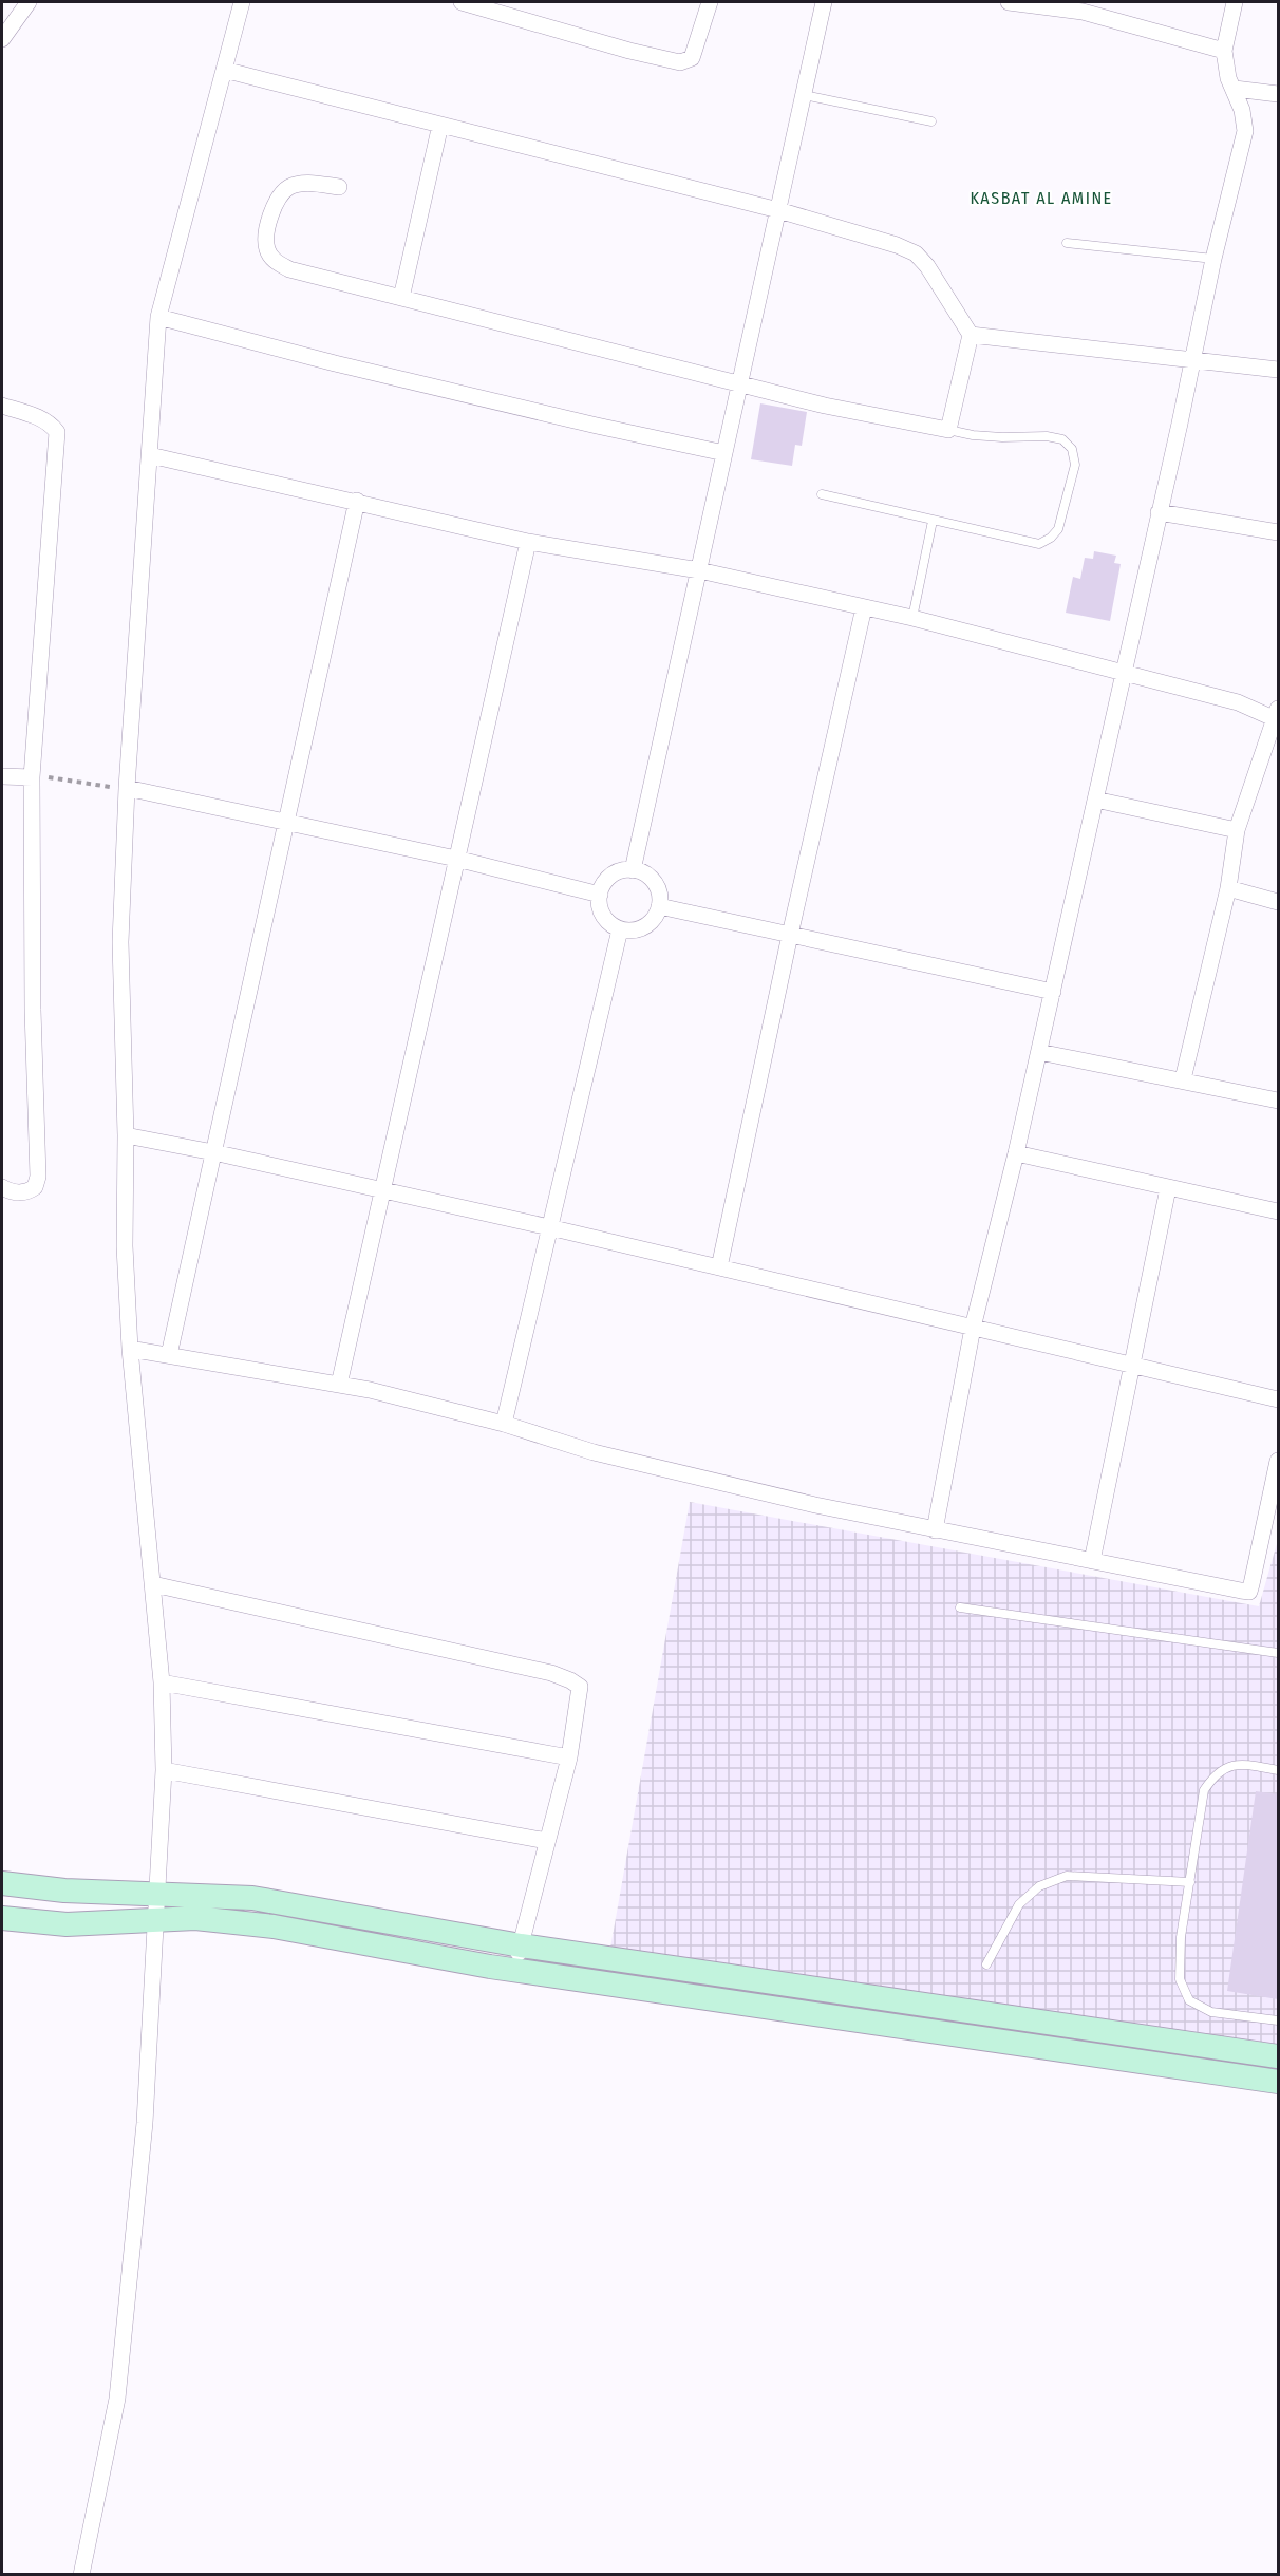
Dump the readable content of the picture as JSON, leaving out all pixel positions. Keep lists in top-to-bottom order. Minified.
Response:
{"districts":["KASBAT AL AMINE"]}
